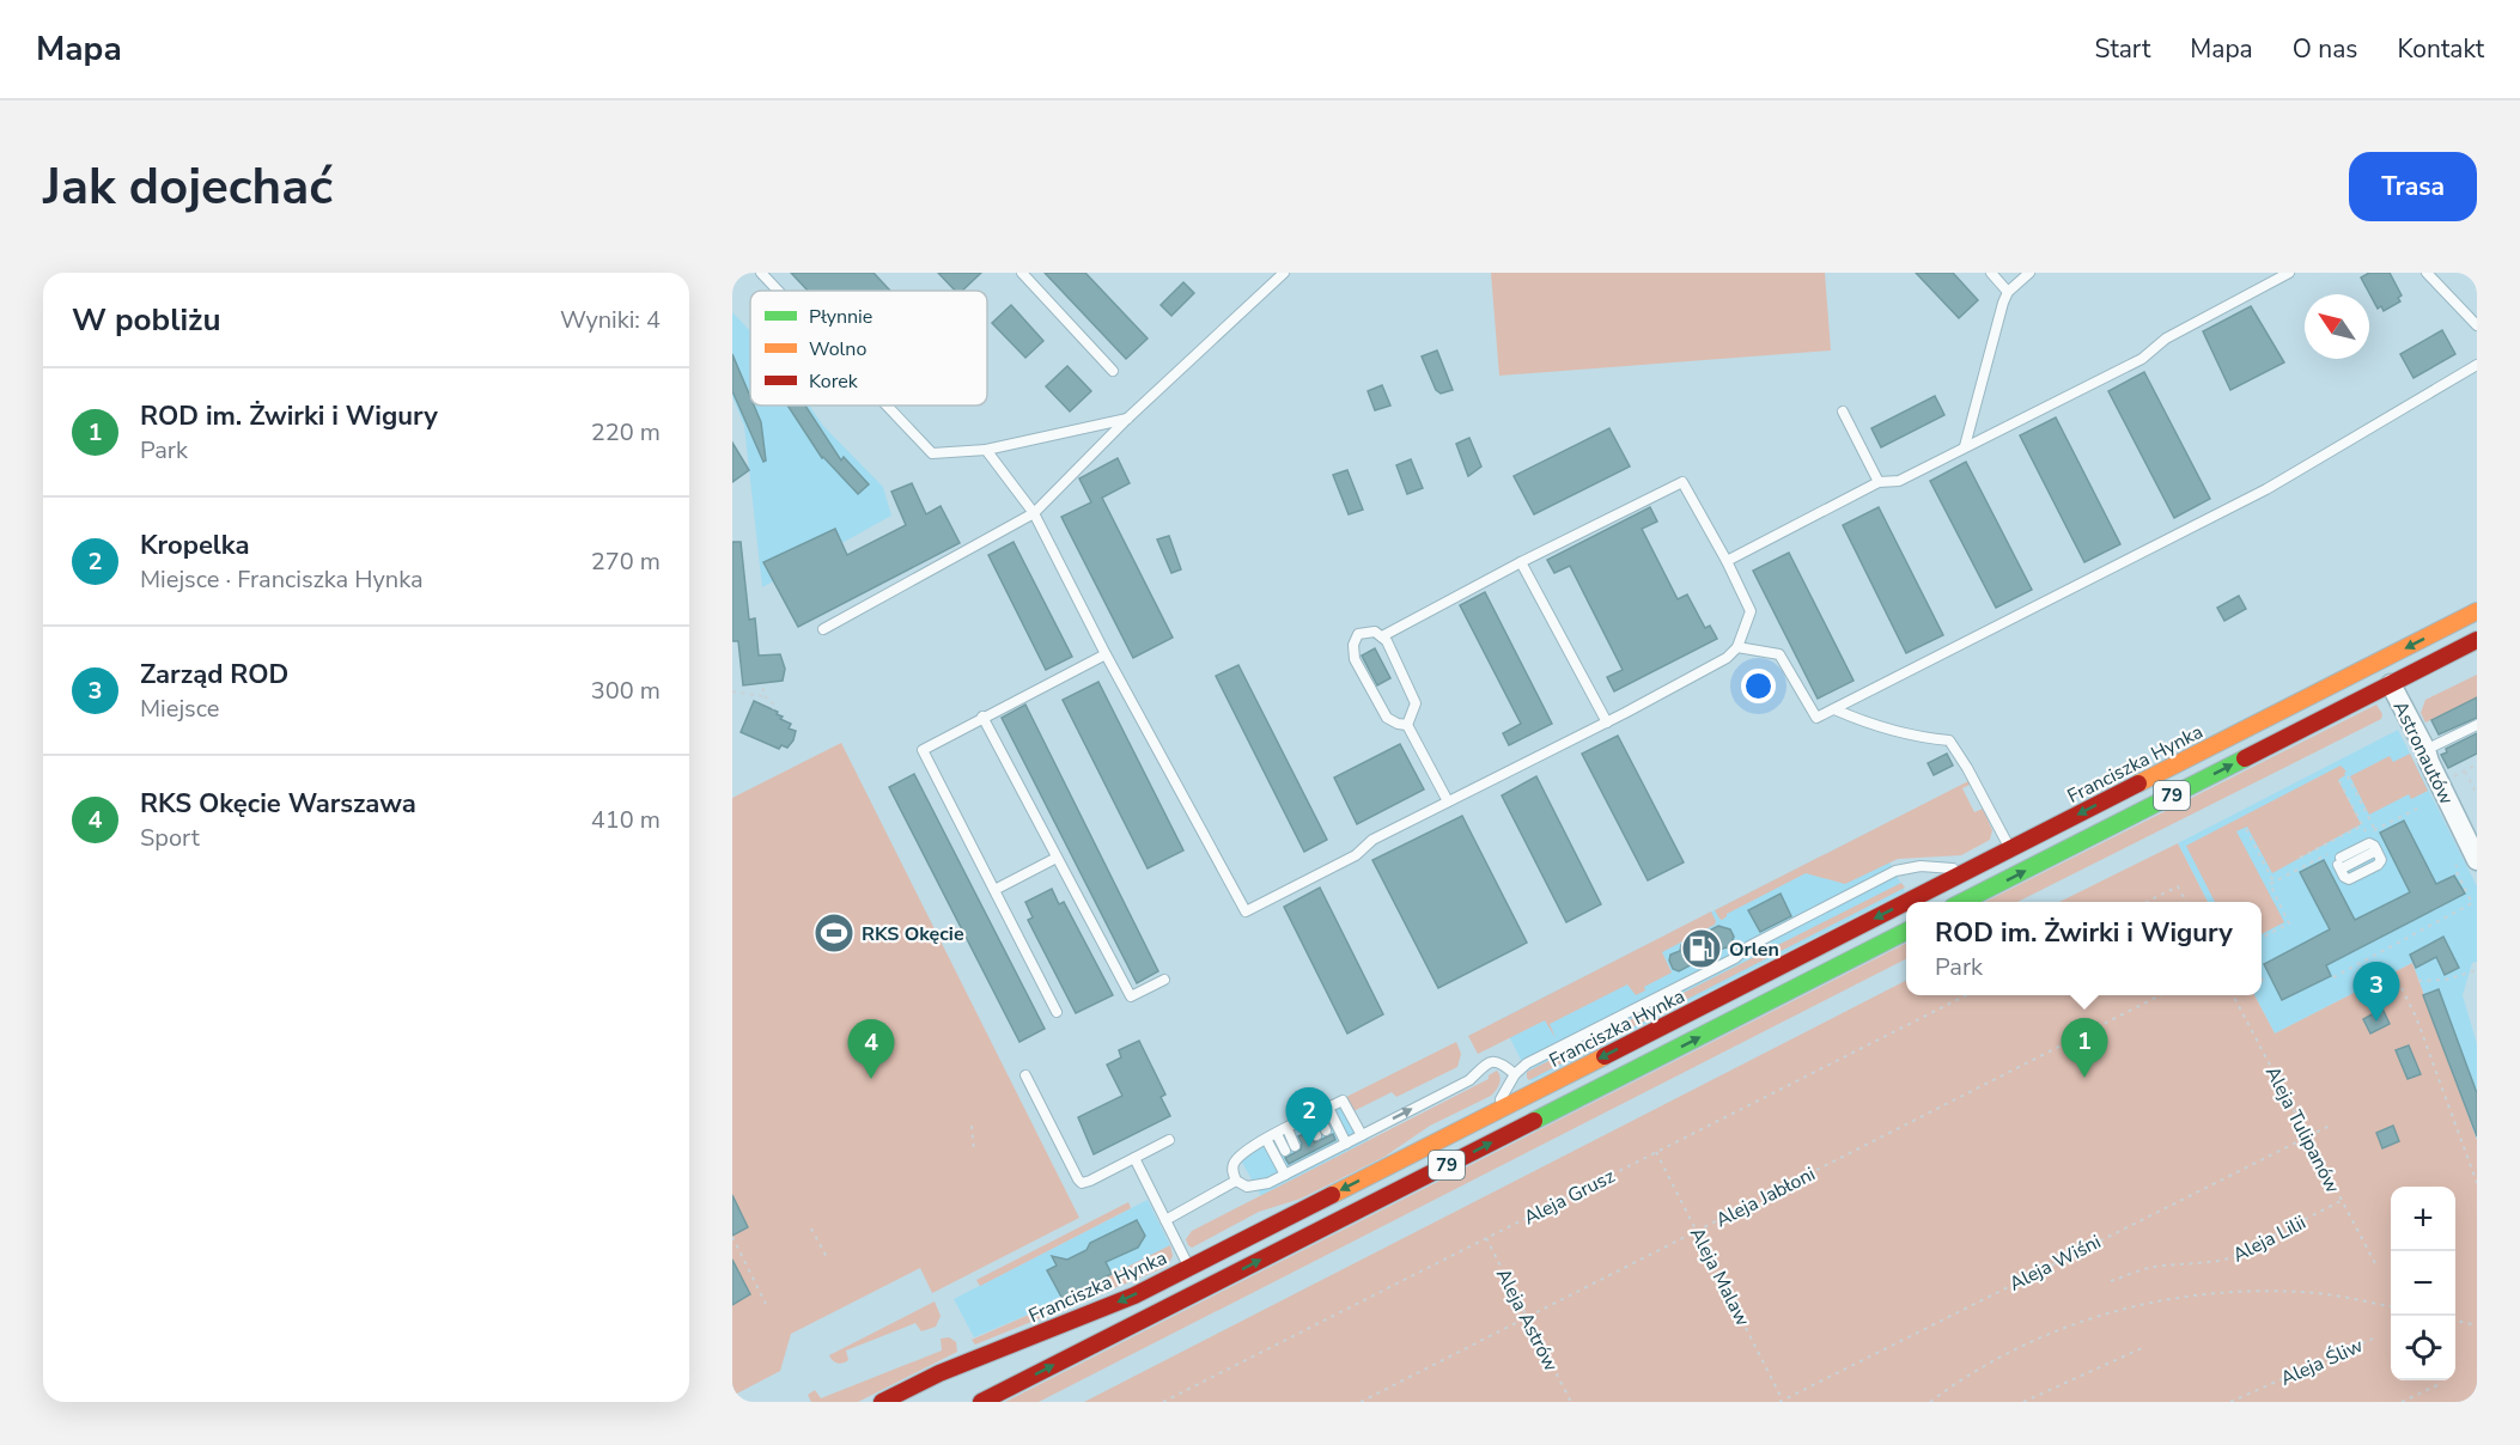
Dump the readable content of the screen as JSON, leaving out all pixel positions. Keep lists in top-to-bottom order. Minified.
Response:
{"streets":{"main road":["Franciszka Hynka","79"],"street":["Astronautów"],"path":["Aleja Tulipanów","Aleja Grusz","Aleja Jabłoni","Aleja Lilii","Aleja Wiśni","Aleja Malaw","Aleja Astrów","Aleja Śliw"]},"crossings":[["Astronautów","79"],["Aleja Tulipanów","Aleja Lilii"],["Aleja Tulipanów","Aleja Wiśni"],["Aleja Grusz","Aleja Malaw"],["Aleja Grusz","Aleja Astrów"],["Aleja Jabłoni","Aleja Malaw"],["Aleja Jabłoni","Aleja Astrów"],["Aleja Wiśni","Aleja Malaw"]],"places":{"sports":["RKS Okęcie"],"fuel station":["Orlen"]},"legend":["Płynnie","Wolno","Korek"],"north":"top left","page":{"header":"Mapa","nav":["Start","Mapa","O nas","Kontakt"],"buttons":"Trasa","title":"Jak dojechać","heading":["W pobliżu","Wyniki: 4"],"list":[{"mark":"1","name":"ROD im. Żwirki i Wigury","note":"Park","value":"220 m"},{"mark":"2","name":"Kropelka","note":"Miejsce · Franciszka Hynka","value":"270 m"},{"mark":"3","name":"Zarząd ROD","note":"Miejsce","value":"300 m"},{"mark":"4","name":"RKS Okęcie Warszawa","note":"Sport","value":"410 m"}],"popup":["ROD im. Żwirki i Wigury","Park"],"pins":["3","1","4","2"],"map_buttons":["+","−"]}}
